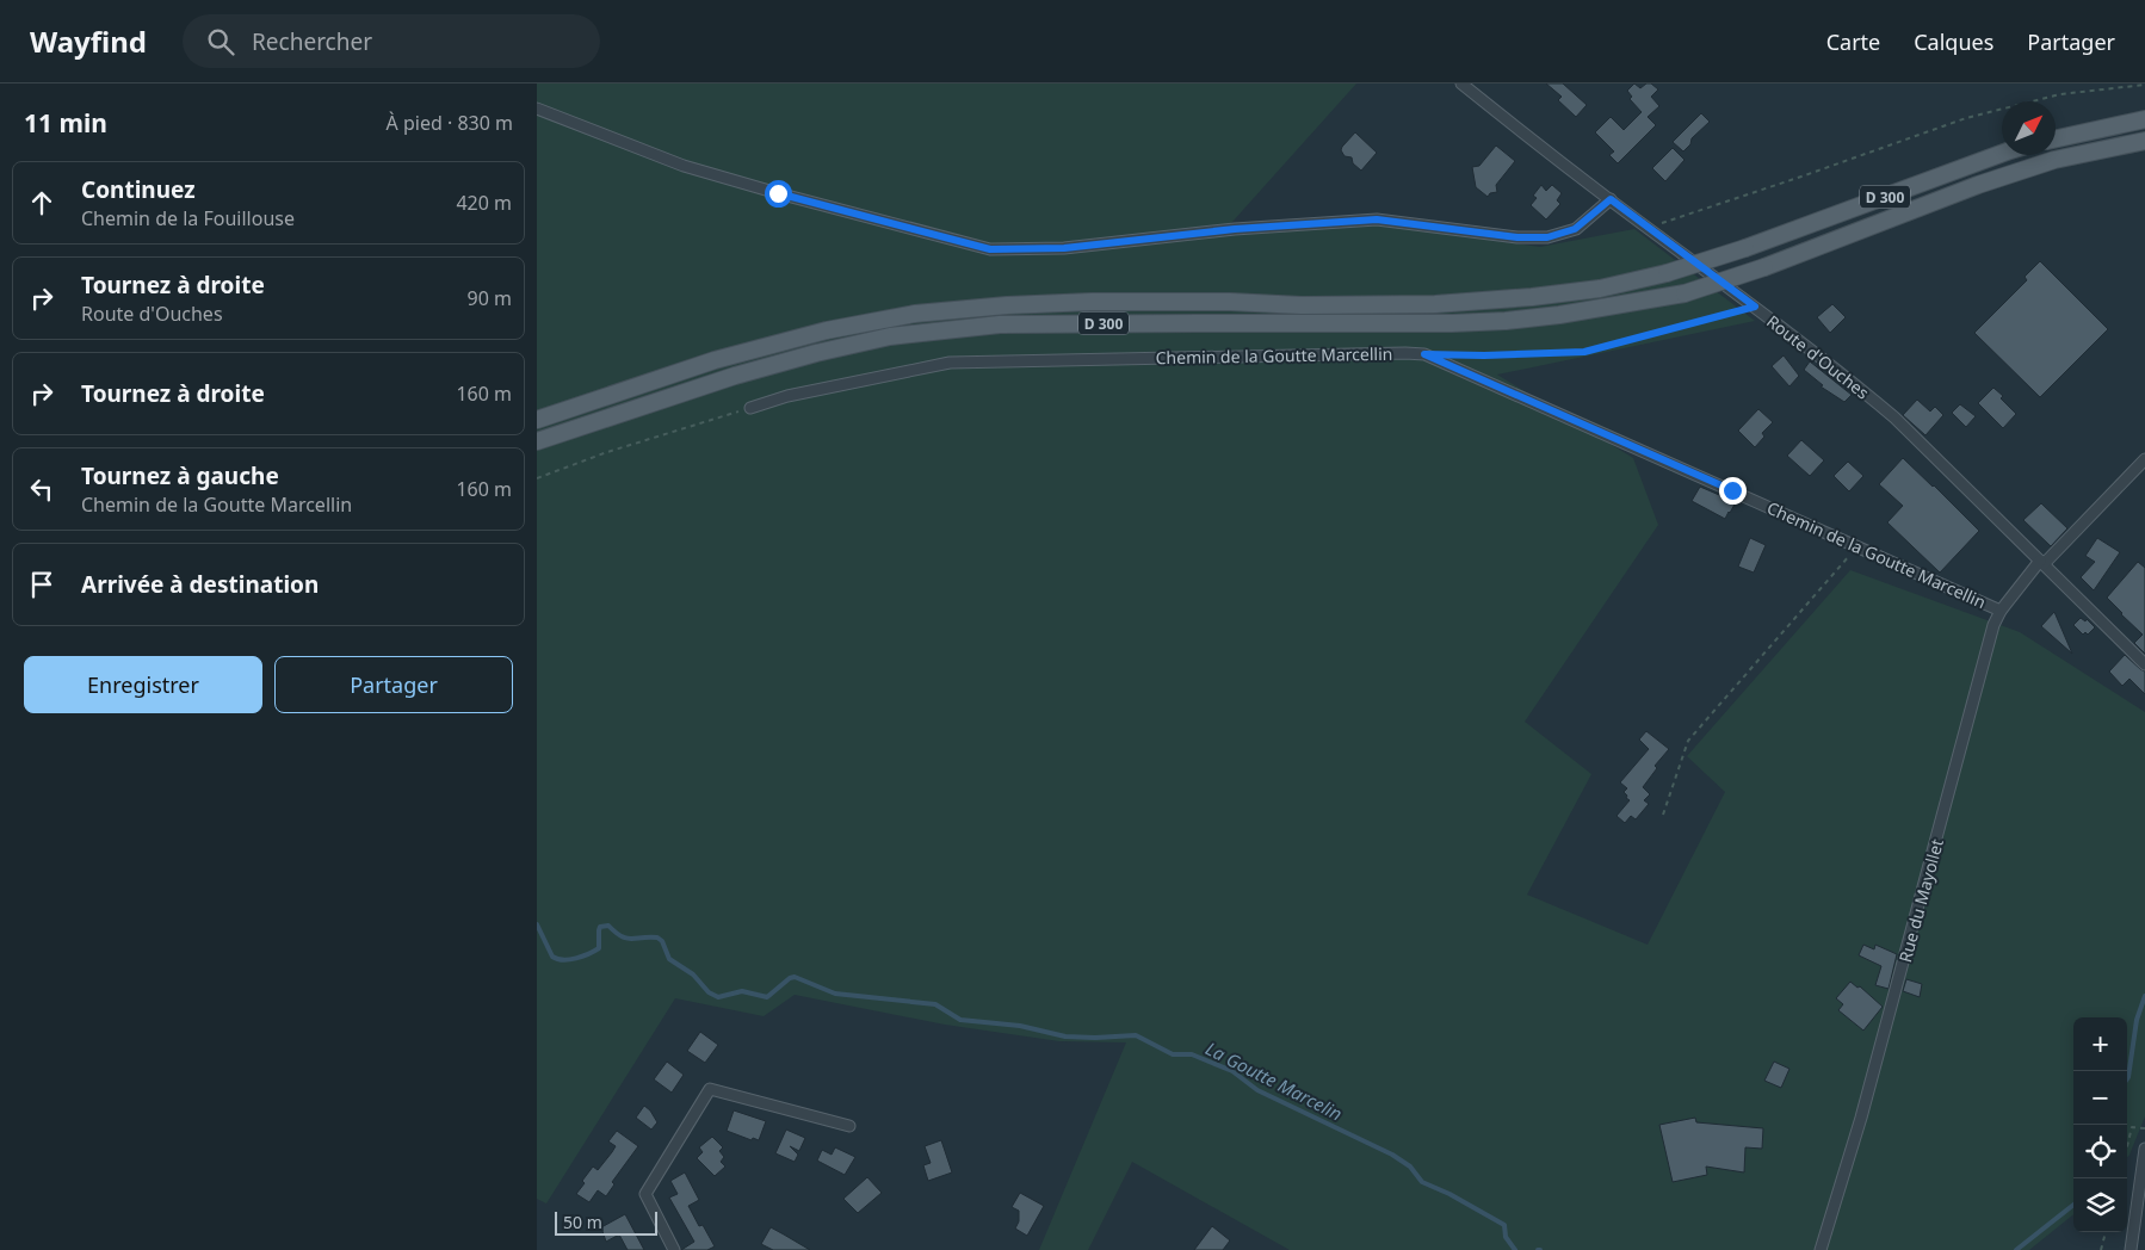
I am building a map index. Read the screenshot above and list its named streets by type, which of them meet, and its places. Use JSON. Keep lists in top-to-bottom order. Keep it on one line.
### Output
{"streets":{"main road":["D 300"],"street":["Chemin de la Goutte Marcellin","Route d'Ouches","Rue du Mayollet"]},"crossings":[["Chemin de la Goutte Marcellin","Rue du Mayollet"],["Route d'Ouches","Rue du Mayollet"]],"water":["La Goutte Marcelin"],"scale_bar":"50 m","north":"top right","page":{"header":"Wayfind","search":"Rechercher","nav":["Carte","Calques","Partager"],"heading":["11 min","À pied · 830 m"],"list":[["Continuez","Chemin de la Fouillouse","420 m"],["Tournez à droite","Route d'Ouches","90 m"],["Tournez à droite","160 m"],["Tournez à gauche","Chemin de la Goutte Marcellin","160 m"],"Arrivée à destination"],"buttons":["Enregistrer","Partager"],"map_buttons":["+","−"],"scale":"50 m"}}
